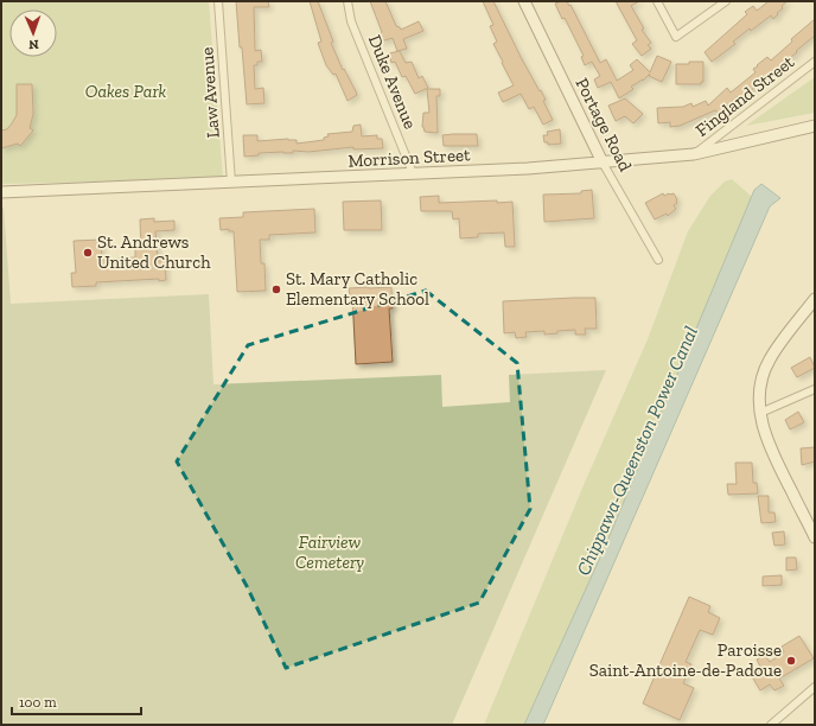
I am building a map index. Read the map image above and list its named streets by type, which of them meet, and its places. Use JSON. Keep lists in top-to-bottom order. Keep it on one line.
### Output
{"streets":{"street":["Duke Avenue","Law Avenue","Fingland Street","Portage Road","Morrison Street"]},"crossings":[["Duke Avenue","Morrison Street"],["Law Avenue","Morrison Street"],["Fingland Street","Morrison Street"],["Portage Road","Morrison Street"]],"water":["Chippawa-Queenston Power Canal"],"parks":["Oakes Park","Fairview Cemetery"],"places":["St. Andrews United Church","St. Mary Catholic Elementary School","Paroisse Saint-Antoine-de-Padoue"],"scale_bar":"100 m","north":"bottom"}
